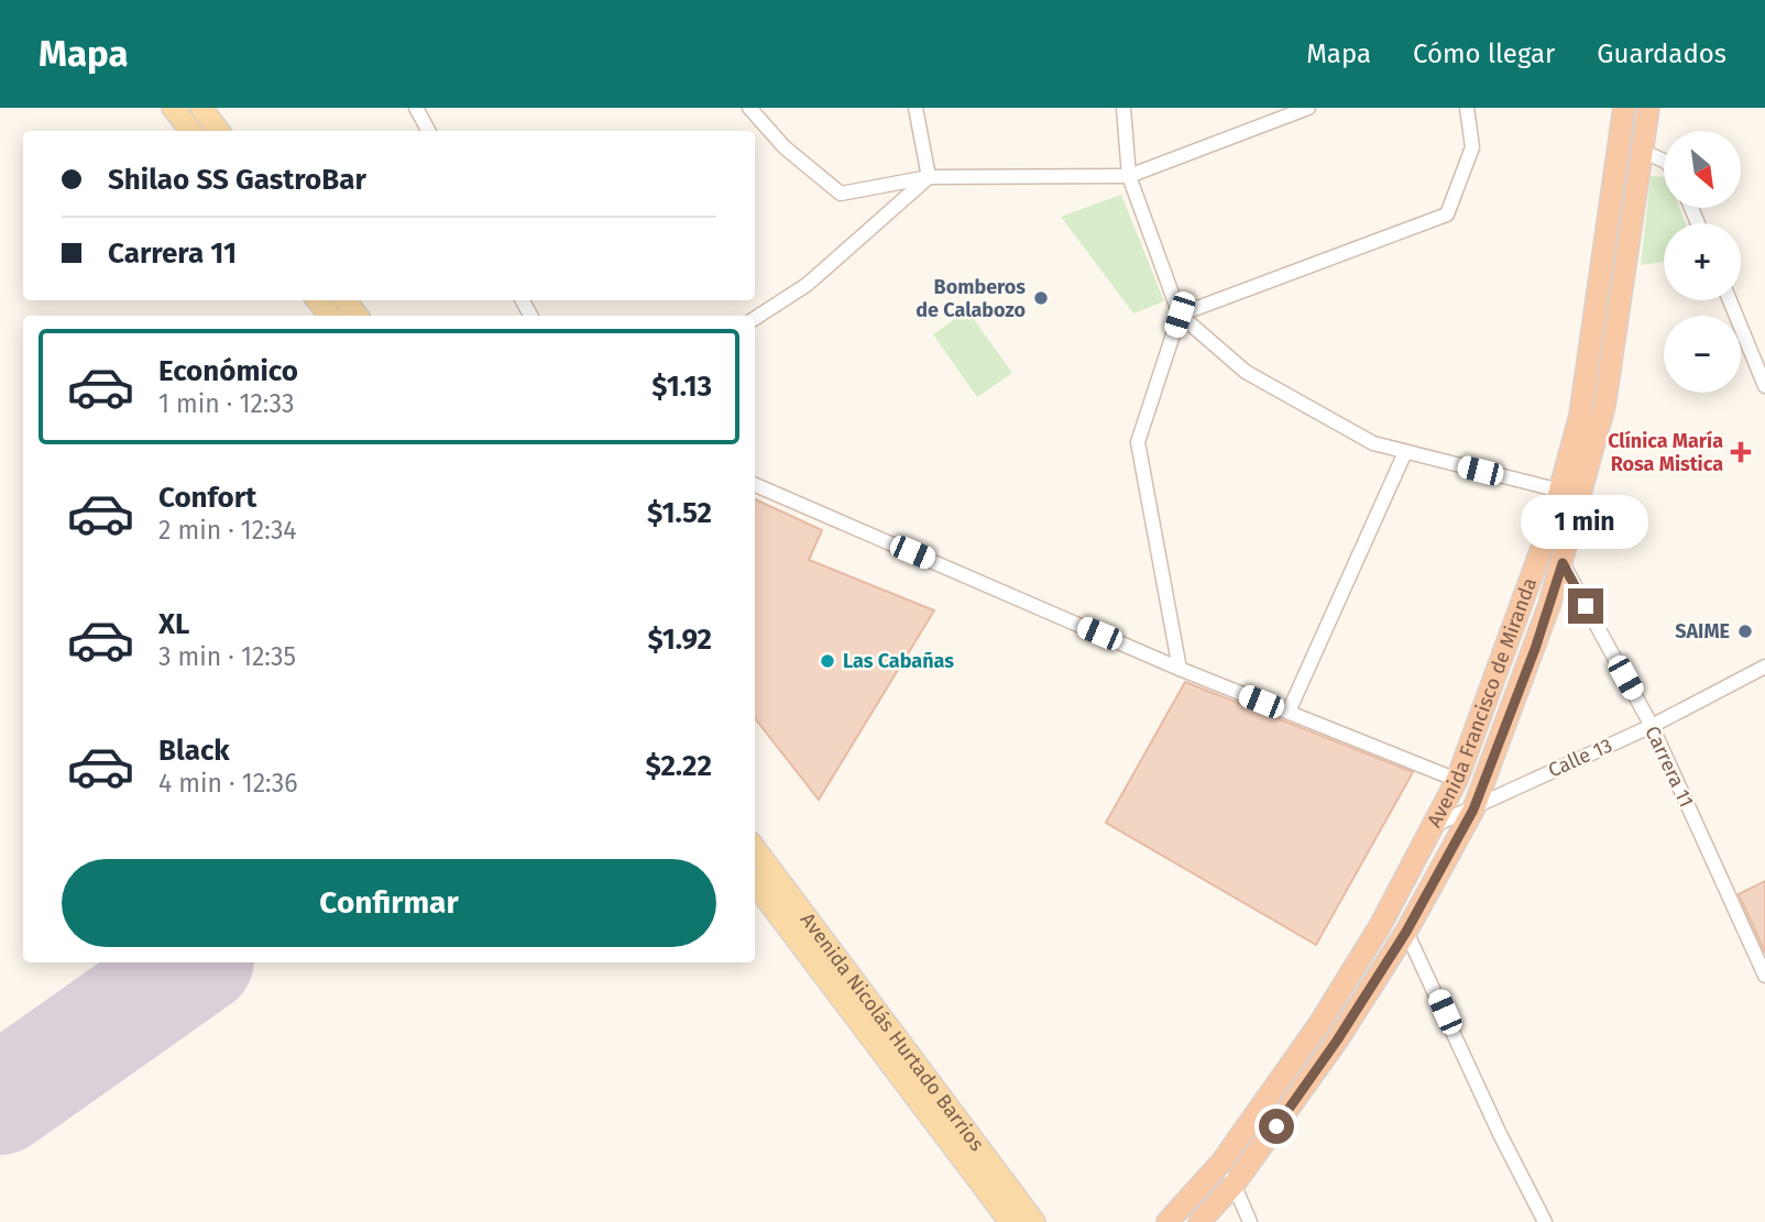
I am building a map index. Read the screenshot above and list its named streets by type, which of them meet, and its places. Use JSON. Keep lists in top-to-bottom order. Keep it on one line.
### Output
{"streets":{"highway":["Avenida Francisco de Miranda"],"main road":["Avenida Nicolás Hurtado Barrios"],"street":["Calle 13","Carrera 11"]},"crossings":[["Avenida Francisco de Miranda","Calle 13"],["Avenida Francisco de Miranda","Carrera 11"],["Calle 13","Carrera 11"]],"places":{"other":["Bomberos de Calabozo","SAIME","Las Cabañas"],"health":["Clínica María Rosa Mistica"]},"north":"bottom right","page":{"header":"Mapa","nav":["Mapa","Cómo llegar","Guardados"],"map_buttons":["+","−"],"banner":["Shilao SS GastroBar","Carrera 11"],"list":[{"name":"Económico","note":"1 min · 12:33","value":"$1.13"},{"name":"Confort","note":"2 min · 12:34","value":"$1.52"},{"name":"XL","note":"3 min · 12:35","value":"$1.92"},{"name":"Black","note":"4 min · 12:36","value":"$2.22"}],"bubble":"1 min","buttons":"Confirmar"}}
